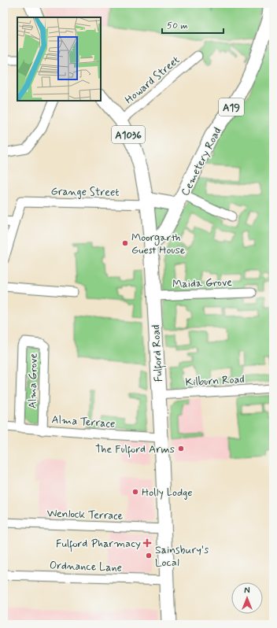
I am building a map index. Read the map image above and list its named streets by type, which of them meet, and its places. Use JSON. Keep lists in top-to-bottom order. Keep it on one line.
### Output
{"streets":{"main road":["A19","A1036","Cemetery Road","Fulford Road"],"street":["Howard Street","Grange Street","Maida Grove","Kilburn Road","Alma Grove","Alma Terrace","Wenlock Terrace","Ordnance Lane"]},"crossings":[["Howard Street","Fulford Road"],["Cemetery Road","Fulford Road"],["Grange Street","Fulford Road"],["Maida Grove","Fulford Road"],["Fulford Road","Kilburn Road"],["Fulford Road","Alma Terrace"],["Fulford Road","Wenlock Terrace"],["Fulford Road","Ordnance Lane"],["Alma Grove","Alma Terrace"]],"places":{"other":["Moorgarth Guest House","The Fulford Arms","Holly Lodge","Sainsbury's Local"],"health":["Fulford Pharmacy"]},"scale_bar":"50 m","north":"top"}
